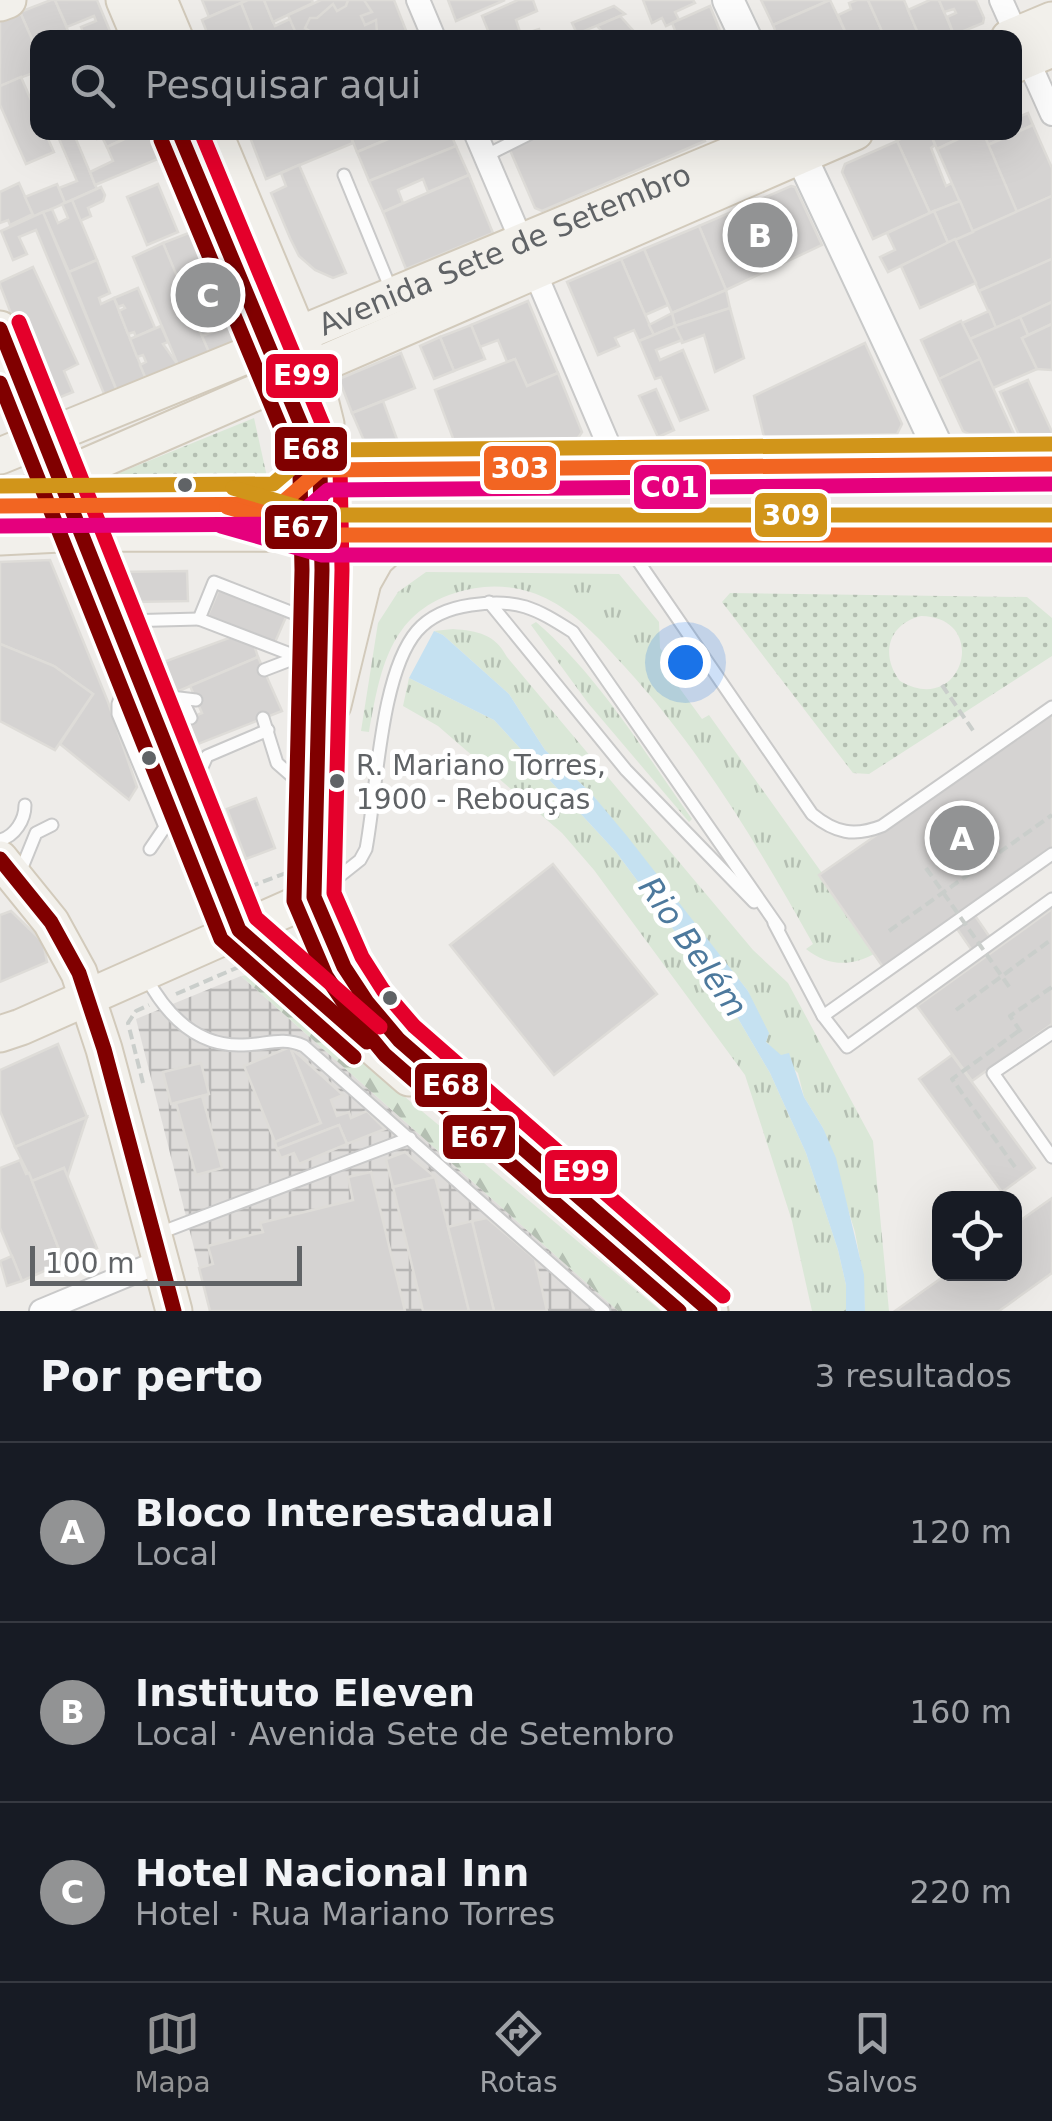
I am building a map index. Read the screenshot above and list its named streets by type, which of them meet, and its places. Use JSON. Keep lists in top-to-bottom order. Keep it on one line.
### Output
{"streets":{"main road":["Avenida Sete de Setembro"]},"water":["Rio Belém"],"places":["R. Mariano Torres, 1900 - Rebouças"],"lines":["transit line E68","transit line E67","transit line E99","transit line 309","transit line 303","transit line C01"],"scale_bar":"100 m","page":{"search":"Pesquisar aqui","pins":["B","C","A"],"scale":"100 m","heading":["Por perto","3 resultados"],"list":[{"mark":"A","name":"Bloco Interestadual","note":"Local","value":"120 m"},{"mark":"B","name":"Instituto Eleven","note":"Local · Avenida Sete de Setembro","value":"160 m"},{"mark":"C","name":"Hotel Nacional Inn","note":"Hotel · Rua Mariano Torres","value":"220 m"}],"nav":["Mapa","Rotas","Salvos"]}}
